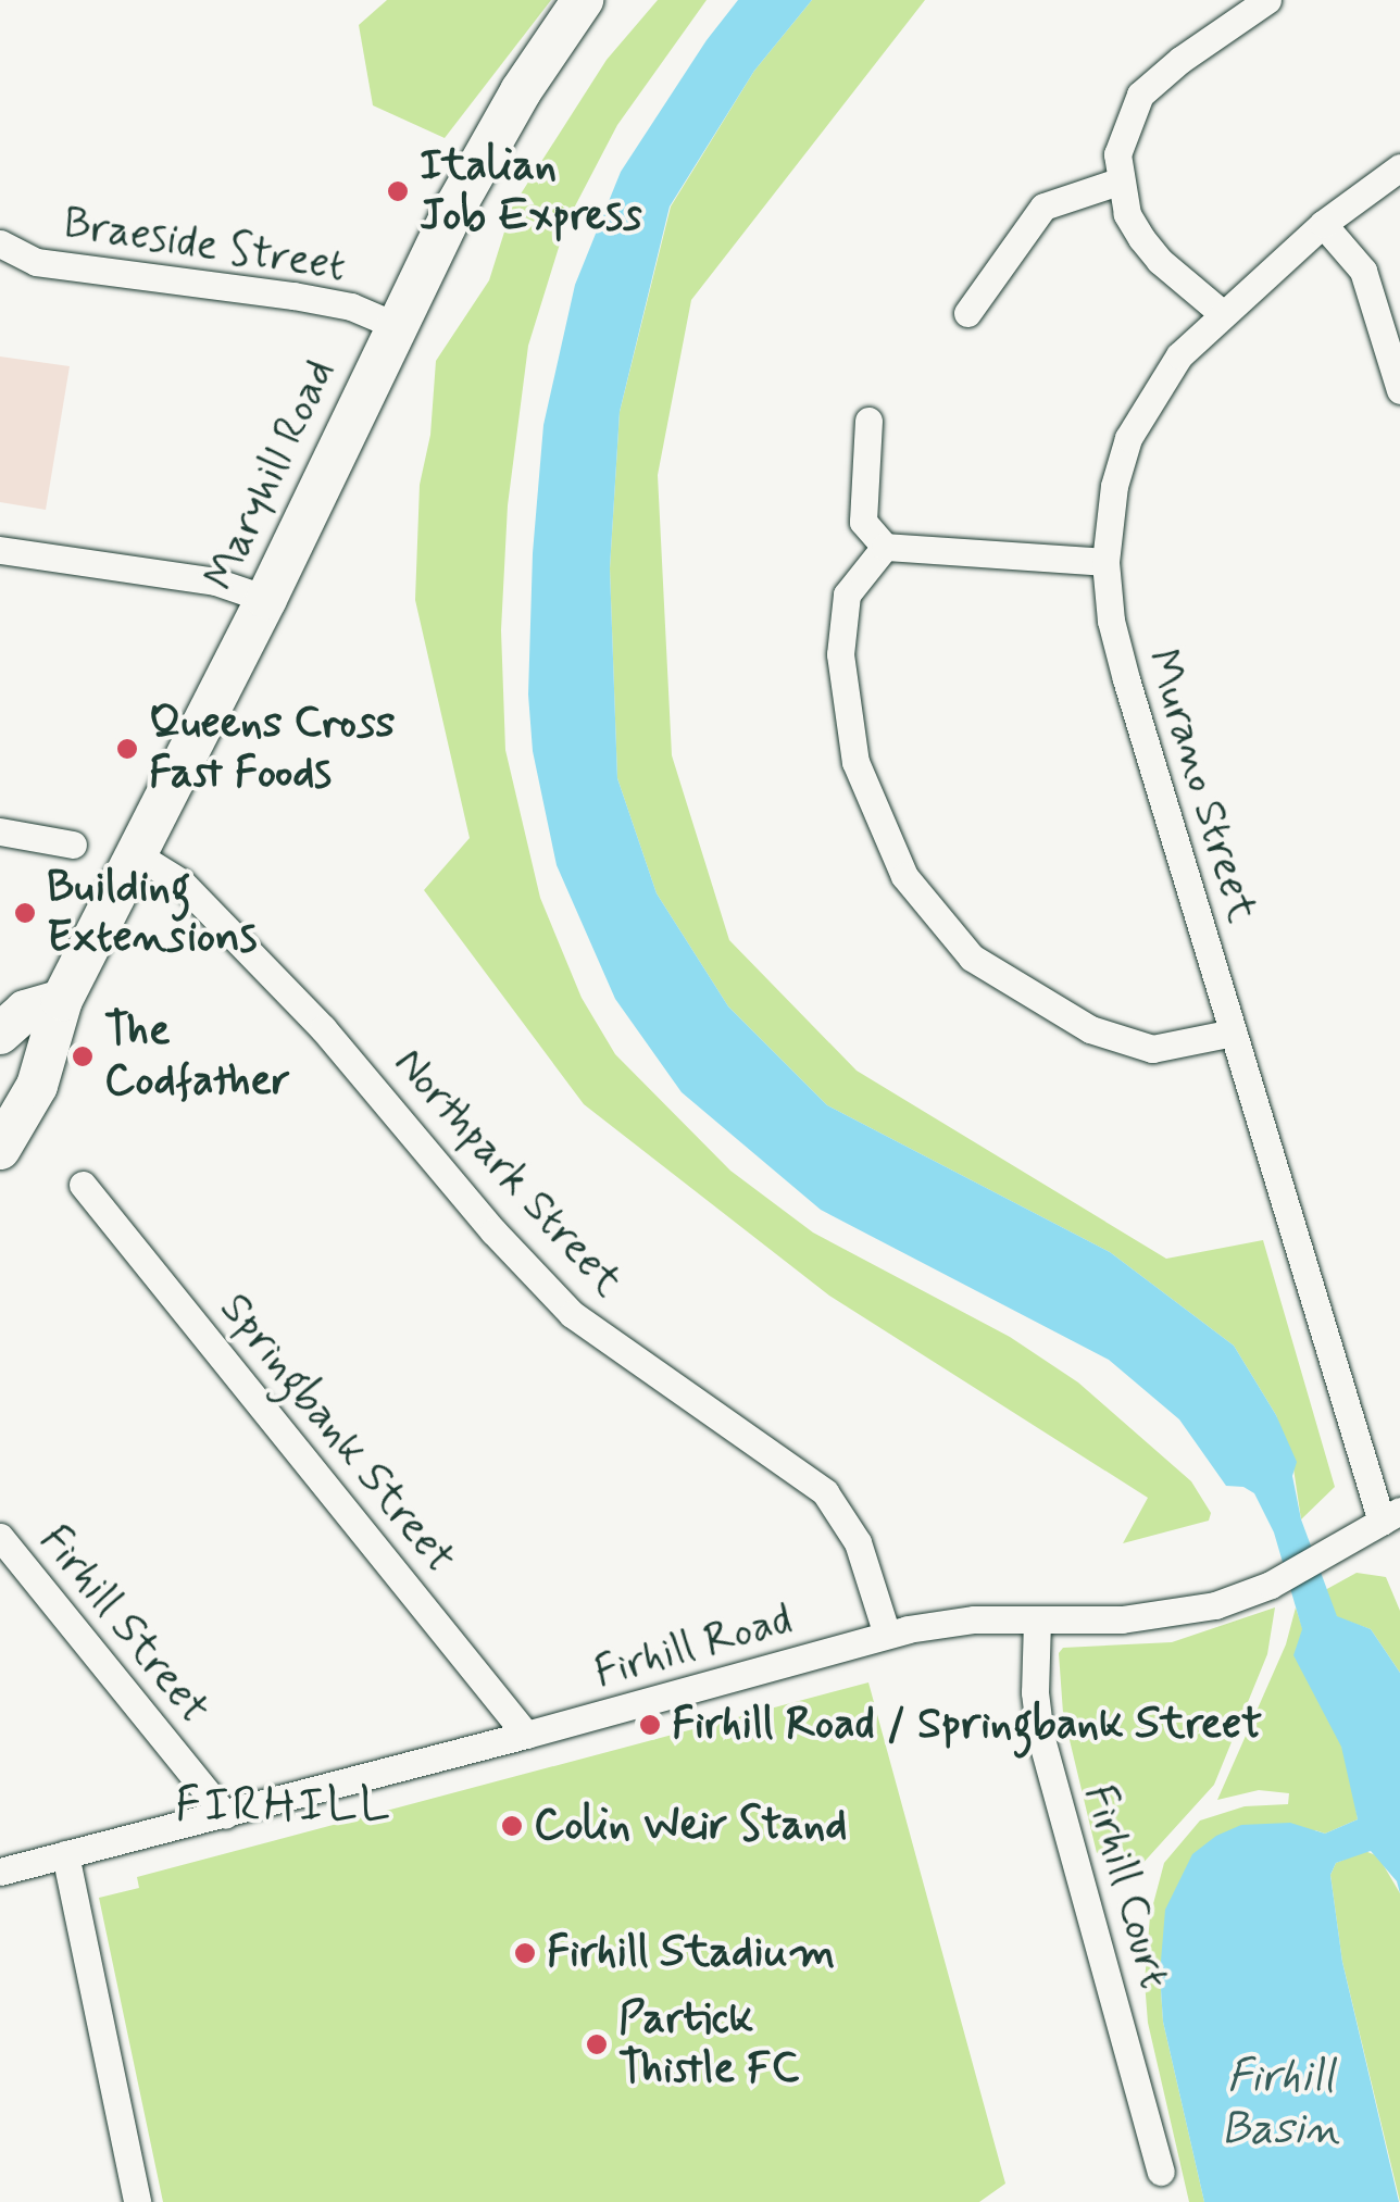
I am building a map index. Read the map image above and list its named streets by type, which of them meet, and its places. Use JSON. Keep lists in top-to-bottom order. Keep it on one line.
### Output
{"streets":{"main road":["Maryhill Road"],"street":["Braeside Street","Murano Street","Northpark Street","Springbank Street","Firhill Street","Firhill Road","Firhill Court"]},"crossings":[["Braeside Street","Maryhill Road"],["Maryhill Road","Northpark Street"],["Murano Street","Firhill Road"],["Northpark Street","Firhill Road"],["Springbank Street","Firhill Road"],["Firhill Street","Firhill Road"],["Firhill Road","Firhill Court"]],"districts":["FIRHILL"],"water":["Firhill Basin"],"places":["Italian Job Express","Queens Cross Fast Foods","Building Extensions","The Codfather","Firhill Road / Springbank Street","Colin Weir Stand","Firhill Stadium","Partick Thistle FC"]}
